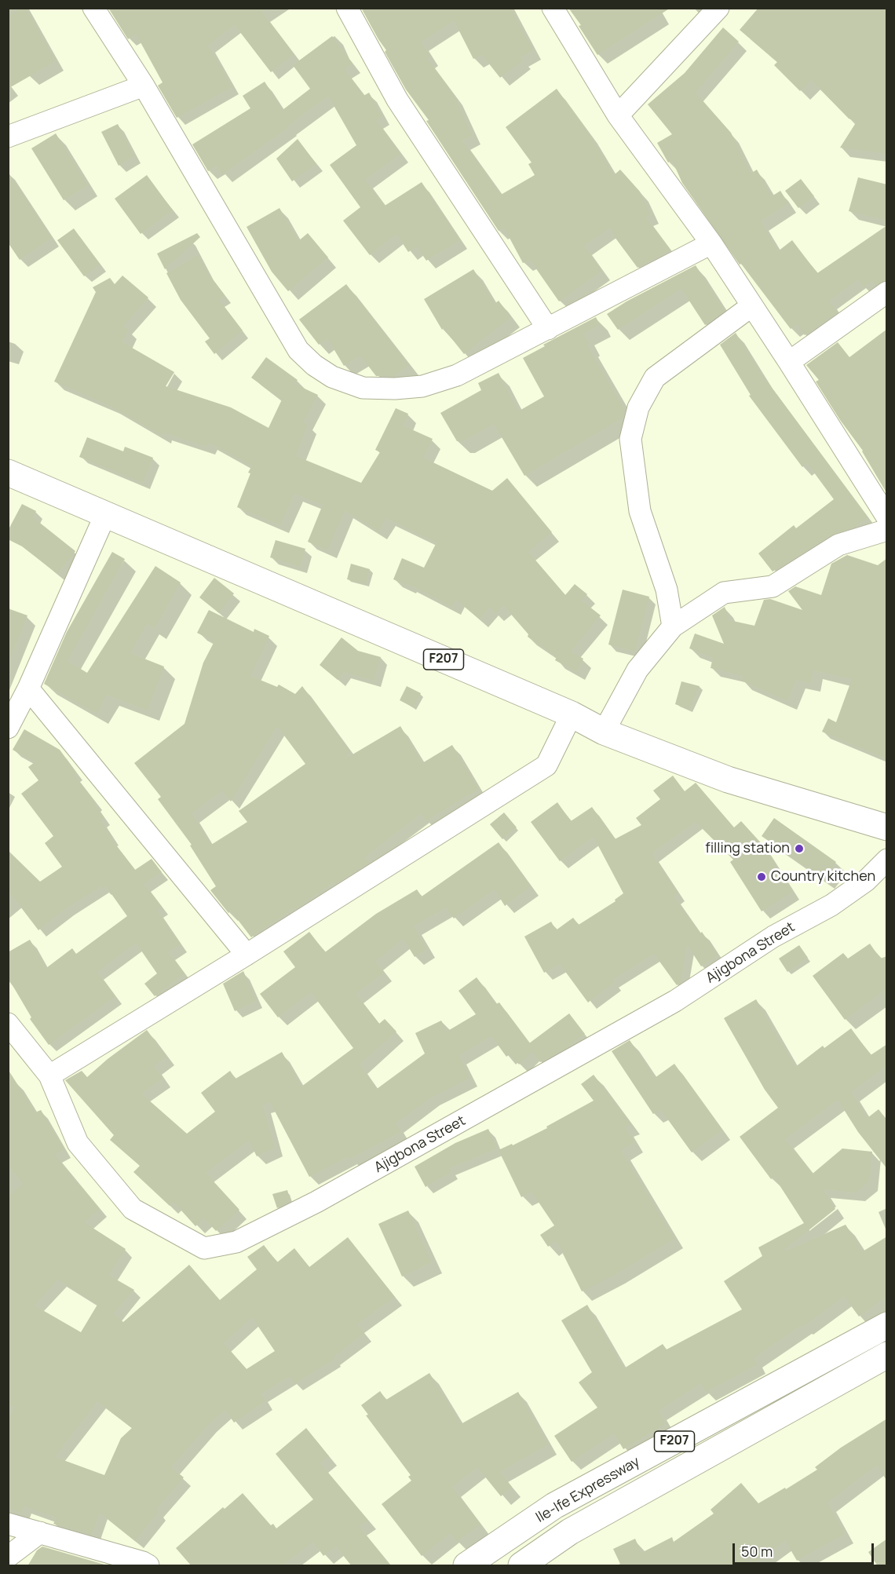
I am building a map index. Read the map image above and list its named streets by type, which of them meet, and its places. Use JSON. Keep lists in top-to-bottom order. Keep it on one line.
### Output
{"streets":{"main road":["F207","Ile-Ife Expressway"],"street":["Ajigbona Street"]},"places":["filling station","Country kitchen"],"scale_bar":"50 m"}
